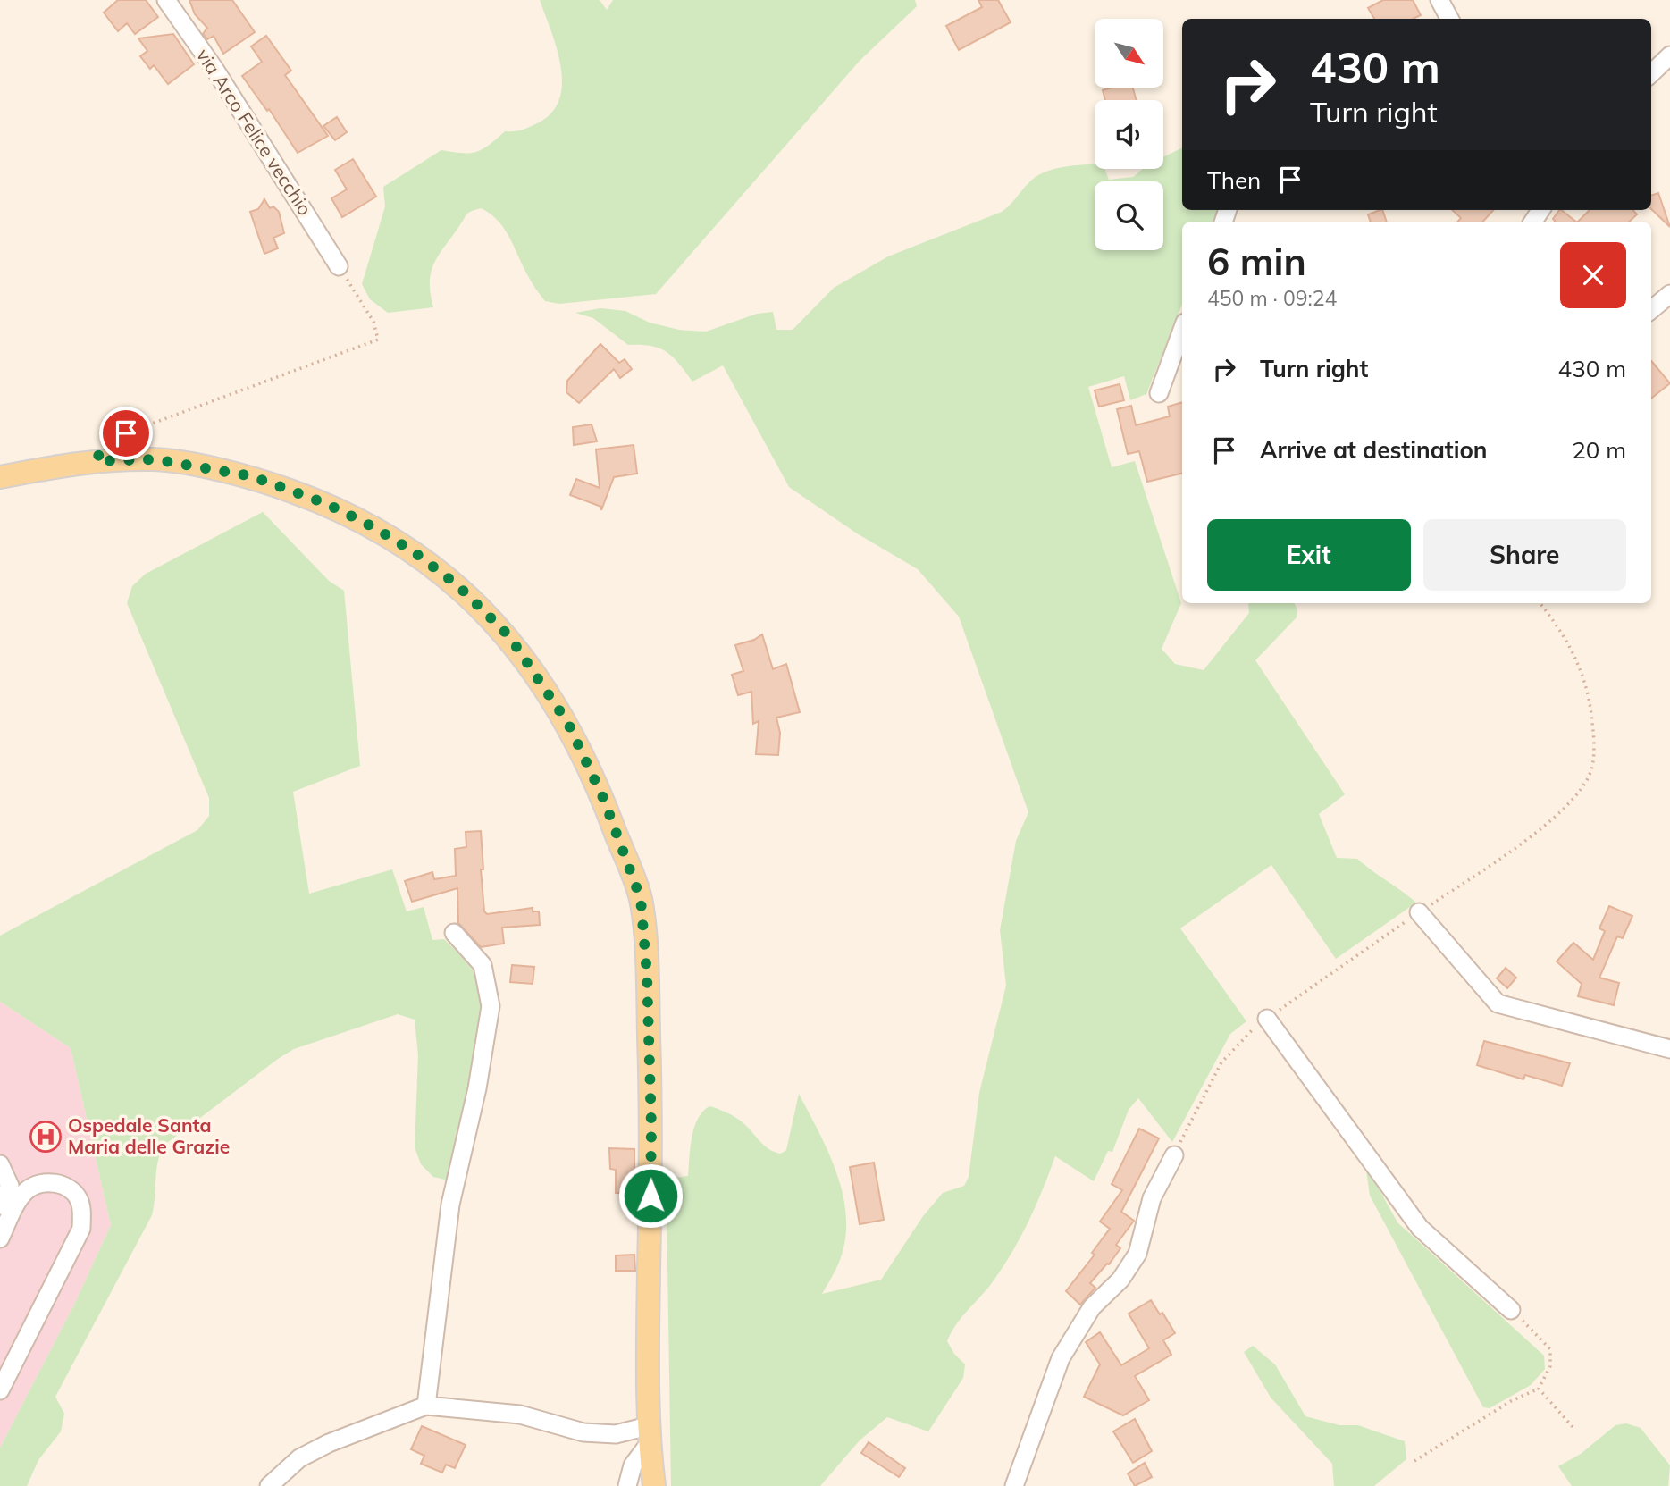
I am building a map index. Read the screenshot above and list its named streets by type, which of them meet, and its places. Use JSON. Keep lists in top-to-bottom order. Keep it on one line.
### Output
{"streets":{"street":["via Arco Felice vecchio"]},"places":{"hospital":["Ospedale Santa Maria delle Grazie"]},"north":"bottom right","page":{"turn":["430 m","Turn right"],"then":"Then","heading":["6 min","450 m · 09:24"],"list":[{"name":"Turn right","value":"430 m"},{"name":"Arrive at destination","value":"20 m"}],"buttons":["Exit","Share"]}}
